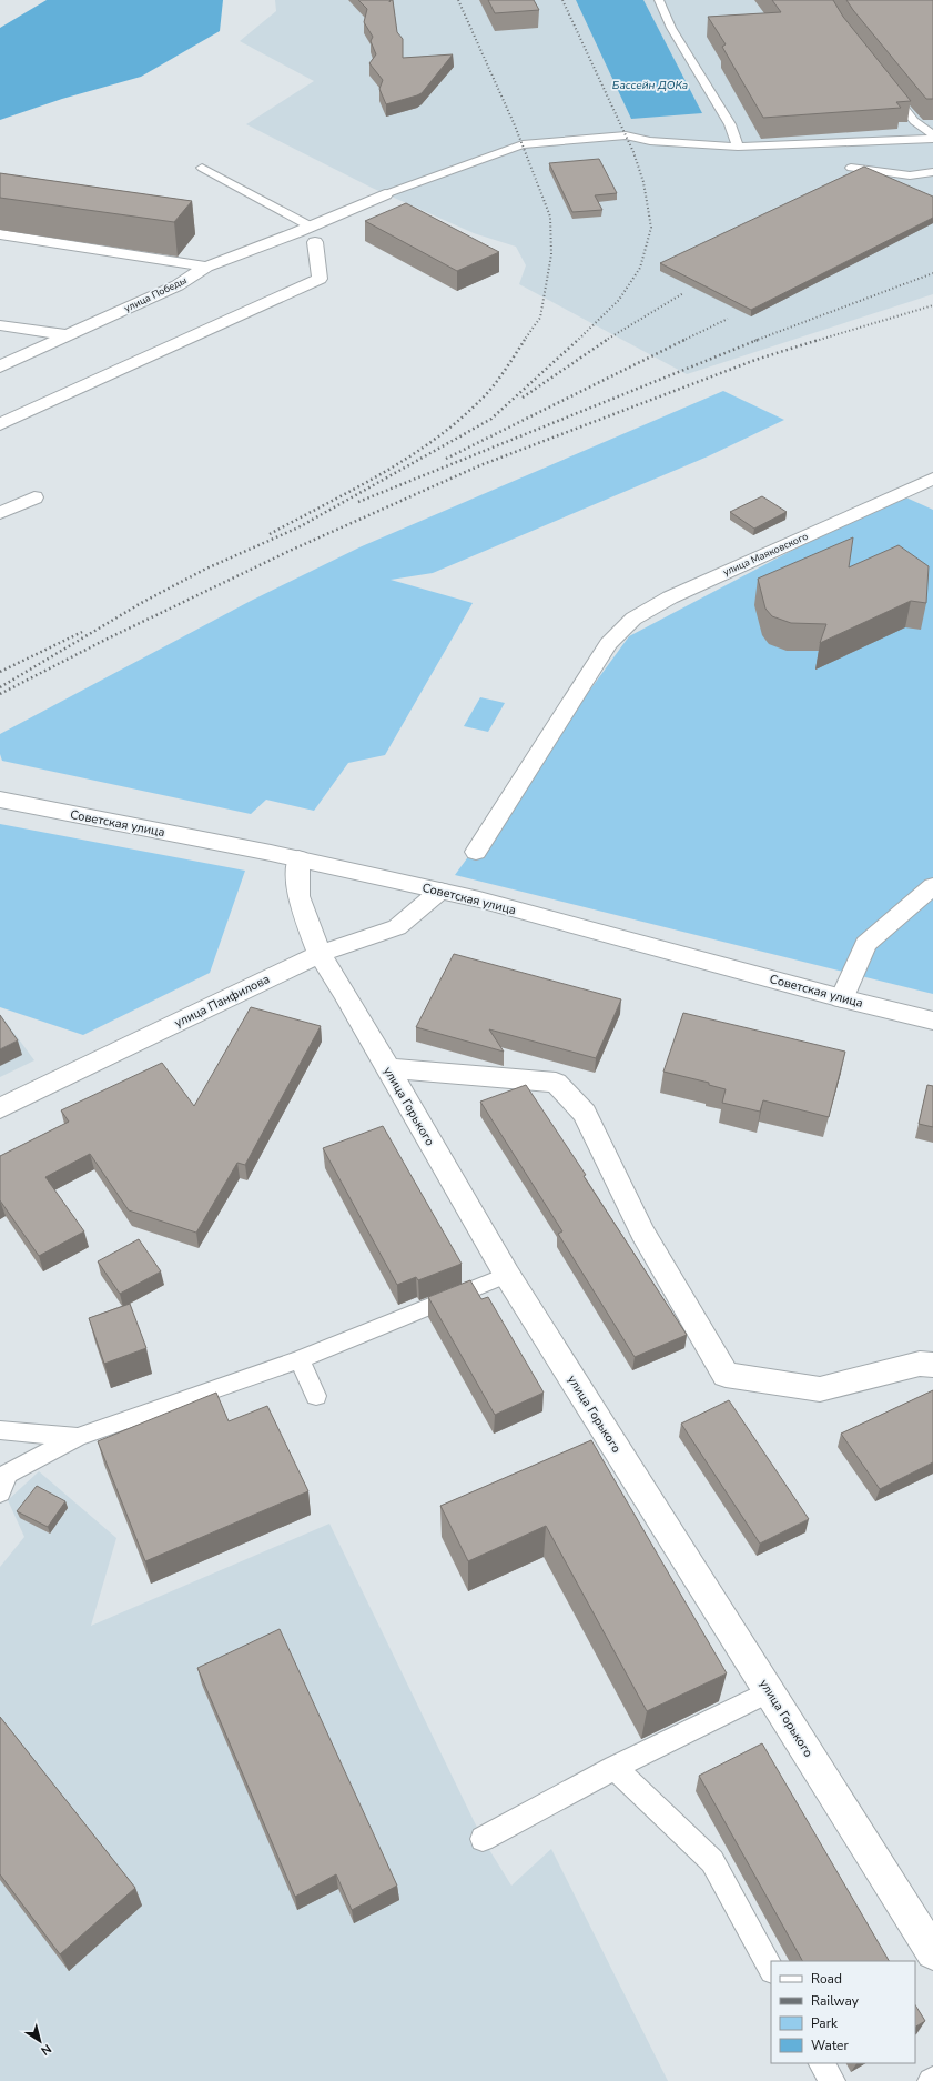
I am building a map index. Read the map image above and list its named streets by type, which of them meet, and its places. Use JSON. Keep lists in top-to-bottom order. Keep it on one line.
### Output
{"streets":{"street":["улица Победы","улица Маяковского","Советская улица","улица Панфилова","улица Горького"]},"crossings":[["Советская улица","улица Панфилова"],["Советская улица","улица Горького"],["улица Панфилова","улица Горького"]],"water":["Бассейн ДОКа"],"legend":["Road","Railway","Park","Water"],"north":"bottom right"}
